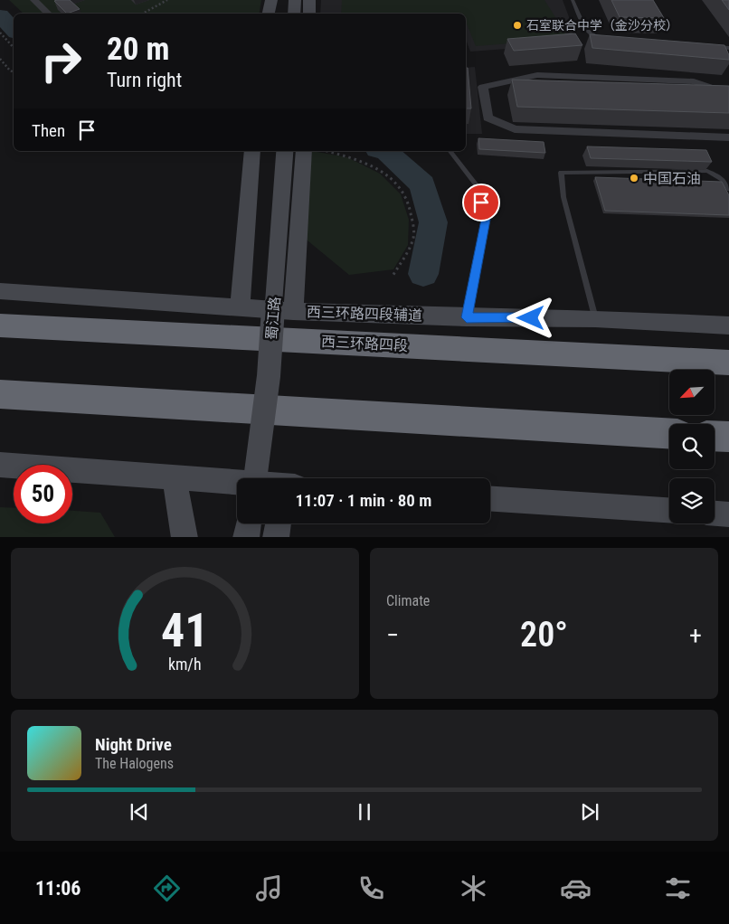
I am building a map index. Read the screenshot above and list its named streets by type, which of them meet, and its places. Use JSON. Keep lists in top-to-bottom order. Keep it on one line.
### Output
{"streets":{"highway":["西三环路四段"],"main road":["西三环路四段辅道","蜀江路"]},"places":["石室联合中学（金沙分校）","中国石油"],"north":"bottom left","page":{"turn":["20 m","Turn right"],"then":"Then","limit":"50","trip":"11:07 · 1 min · 80 m","tile":"Climate","heat":["−","20°","+"],"song":["Night Drive","The Halogens"],"tabs":"11:06","gauge":["41","km/h"]}}
